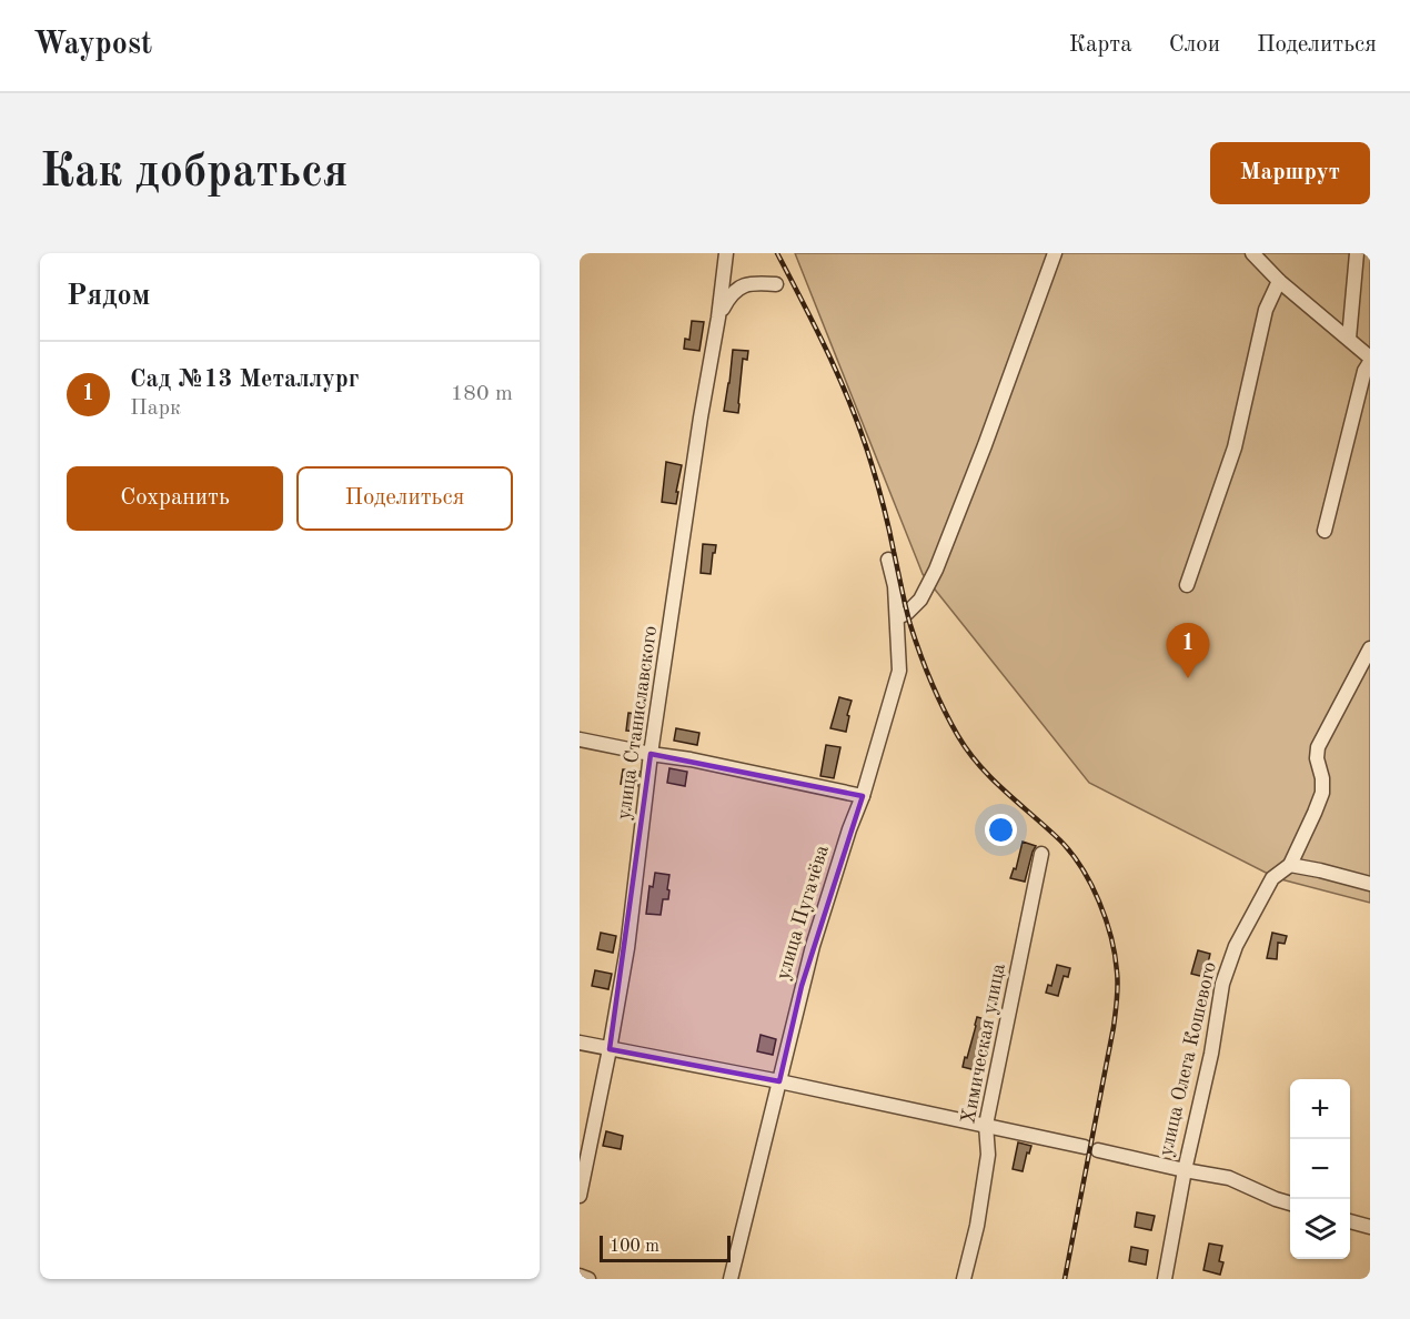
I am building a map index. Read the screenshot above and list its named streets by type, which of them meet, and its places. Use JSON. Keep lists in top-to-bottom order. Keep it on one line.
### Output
{"streets":{"street":["улица Станиславского","улица Пугачёва","Химическая улица","улица Олега Кошевого"]},"scale_bar":"100 m","page":{"header":"Waypost","nav":["Карта","Слои","Поделиться"],"buttons":["Маршрут",["Сохранить","Поделиться"]],"title":"Как добраться","heading":"Рядом","list":[{"mark":"1","name":"Сад №13 Металлург","note":"Парк","value":"180 m"}],"pins":"1","map_buttons":["+","−"],"scale":"100 m"}}
